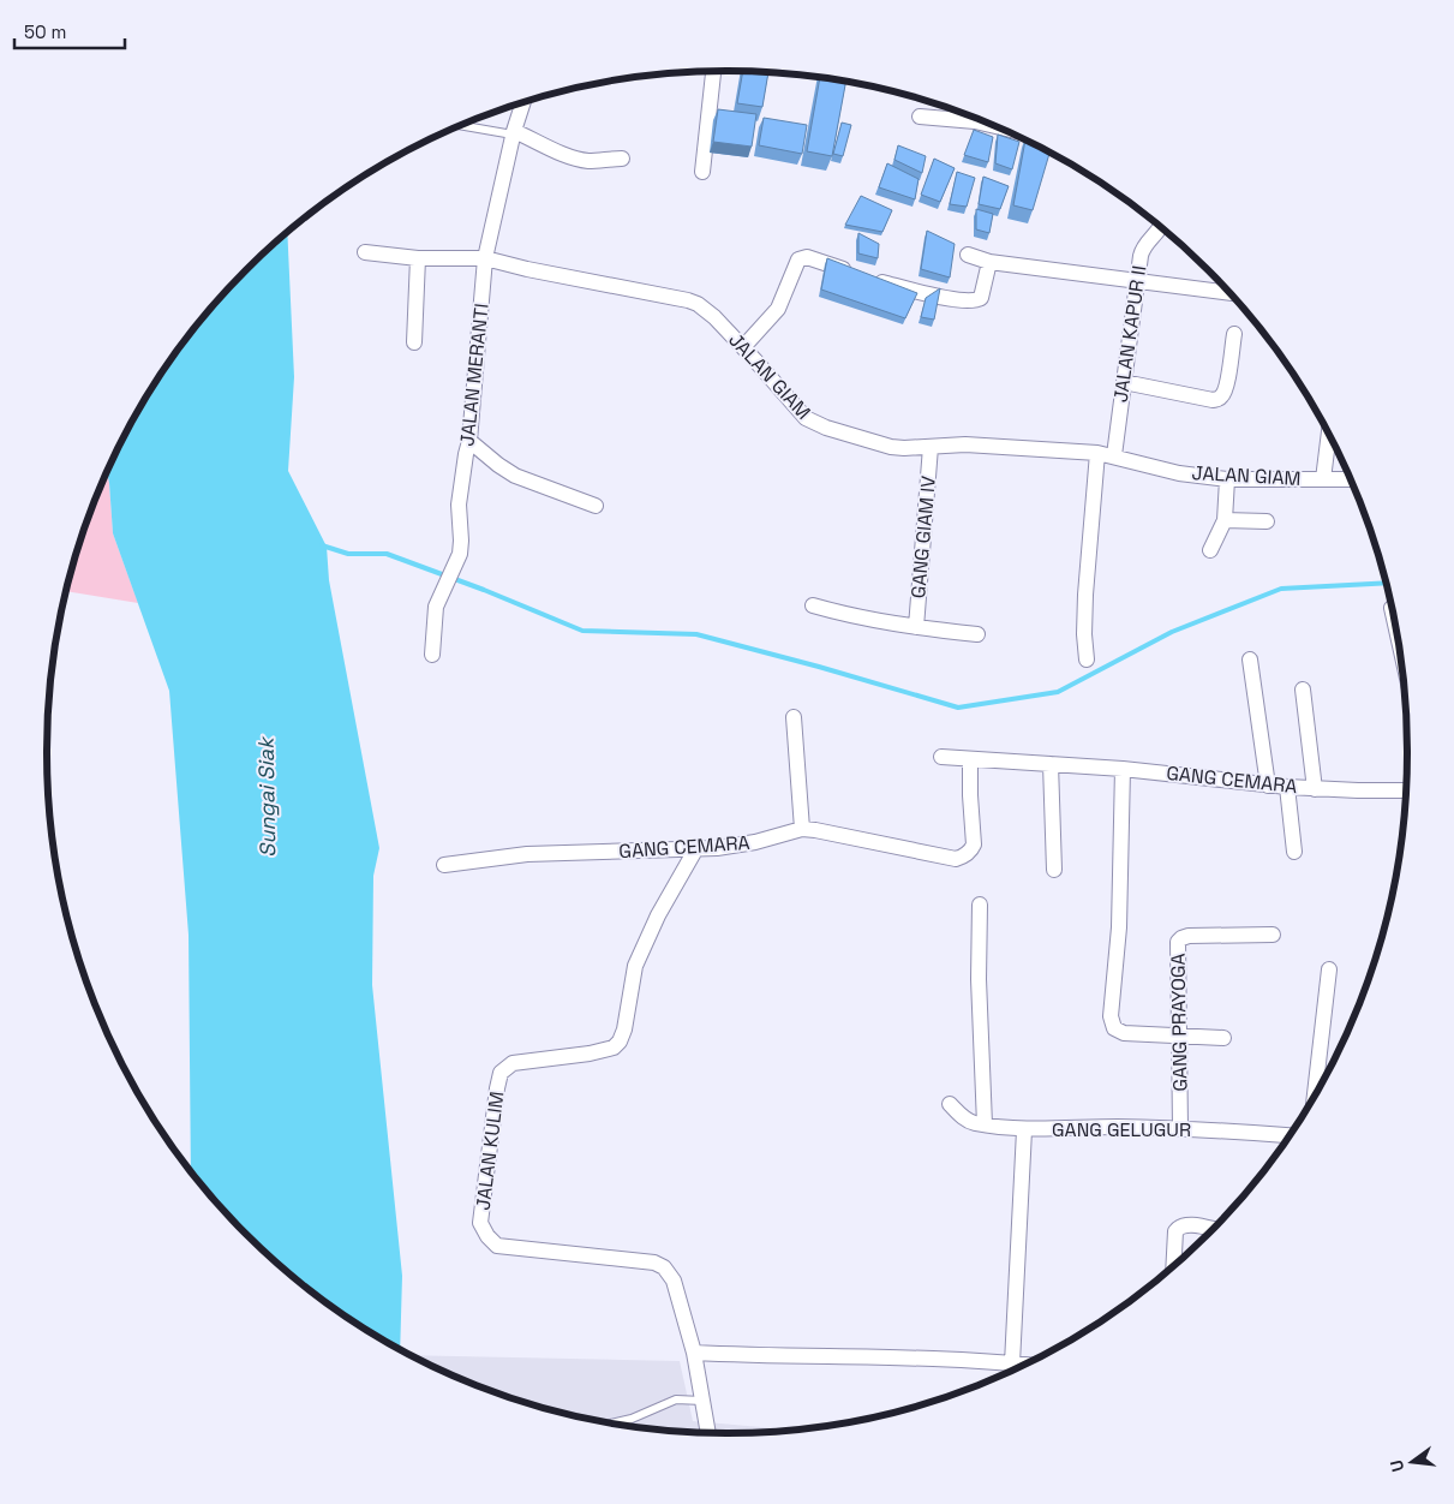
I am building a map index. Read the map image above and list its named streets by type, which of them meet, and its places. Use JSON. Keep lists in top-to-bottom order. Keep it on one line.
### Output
{"streets":{"street":["JALAN KAPUR II","JALAN MERANTI","JALAN GIAM","GANG GIAM IV","GANG CEMARA","GANG PRAYOGA","GANG GELUGUR","JALAN KULIM"]},"crossings":[["JALAN KAPUR II","JALAN GIAM"],["JALAN MERANTI","JALAN GIAM"],["JALAN GIAM","GANG GIAM IV"],["GANG CEMARA","JALAN KULIM"],["GANG PRAYOGA","GANG GELUGUR"]],"water":["Sungai Siak"],"scale_bar":"50 m","north":"left"}
